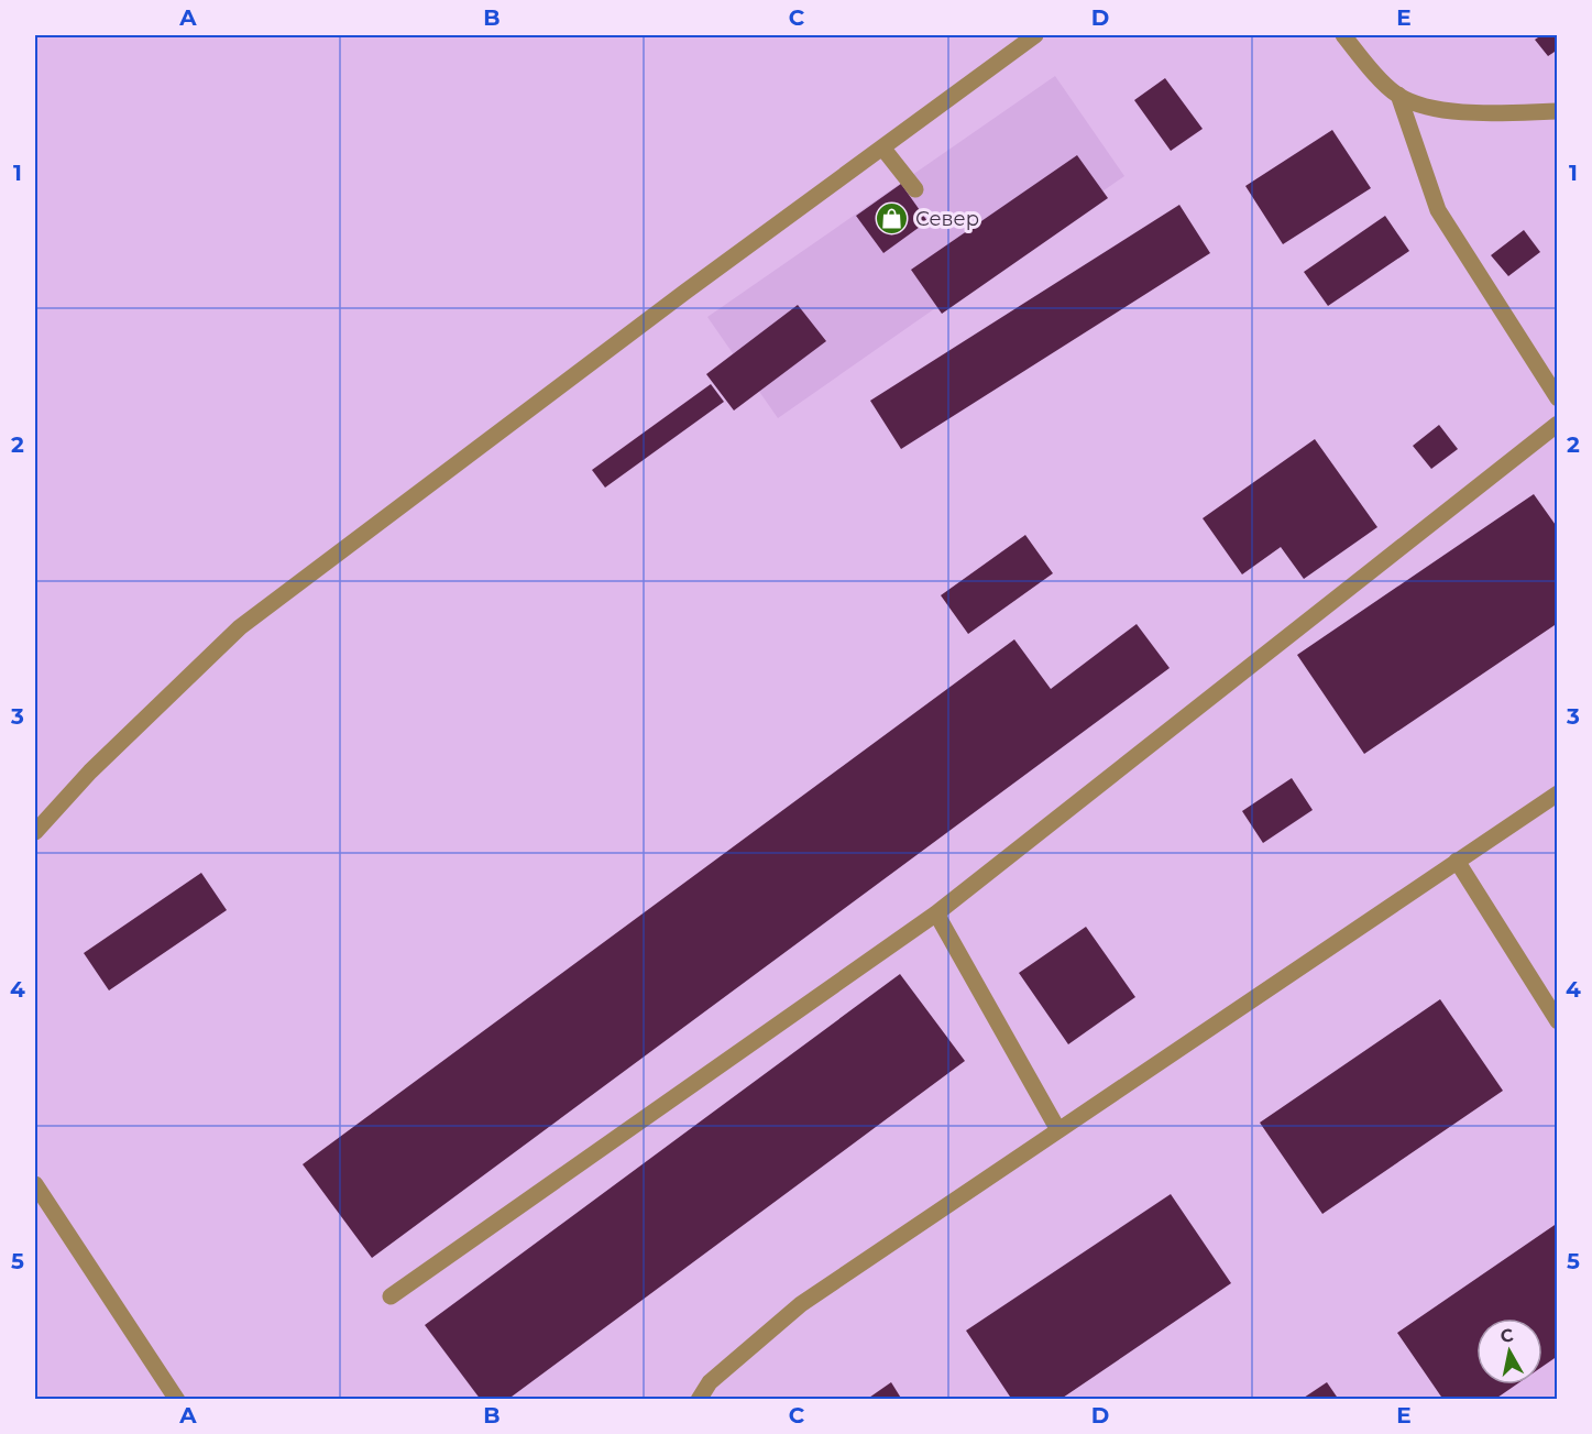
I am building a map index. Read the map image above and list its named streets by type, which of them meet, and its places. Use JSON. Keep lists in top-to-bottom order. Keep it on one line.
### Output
{"places":{"shop":["Север"]},"north":"top","grid":{"columns":["A","B","C","D","E"],"rows":["1","2","3","4","5"]}}
